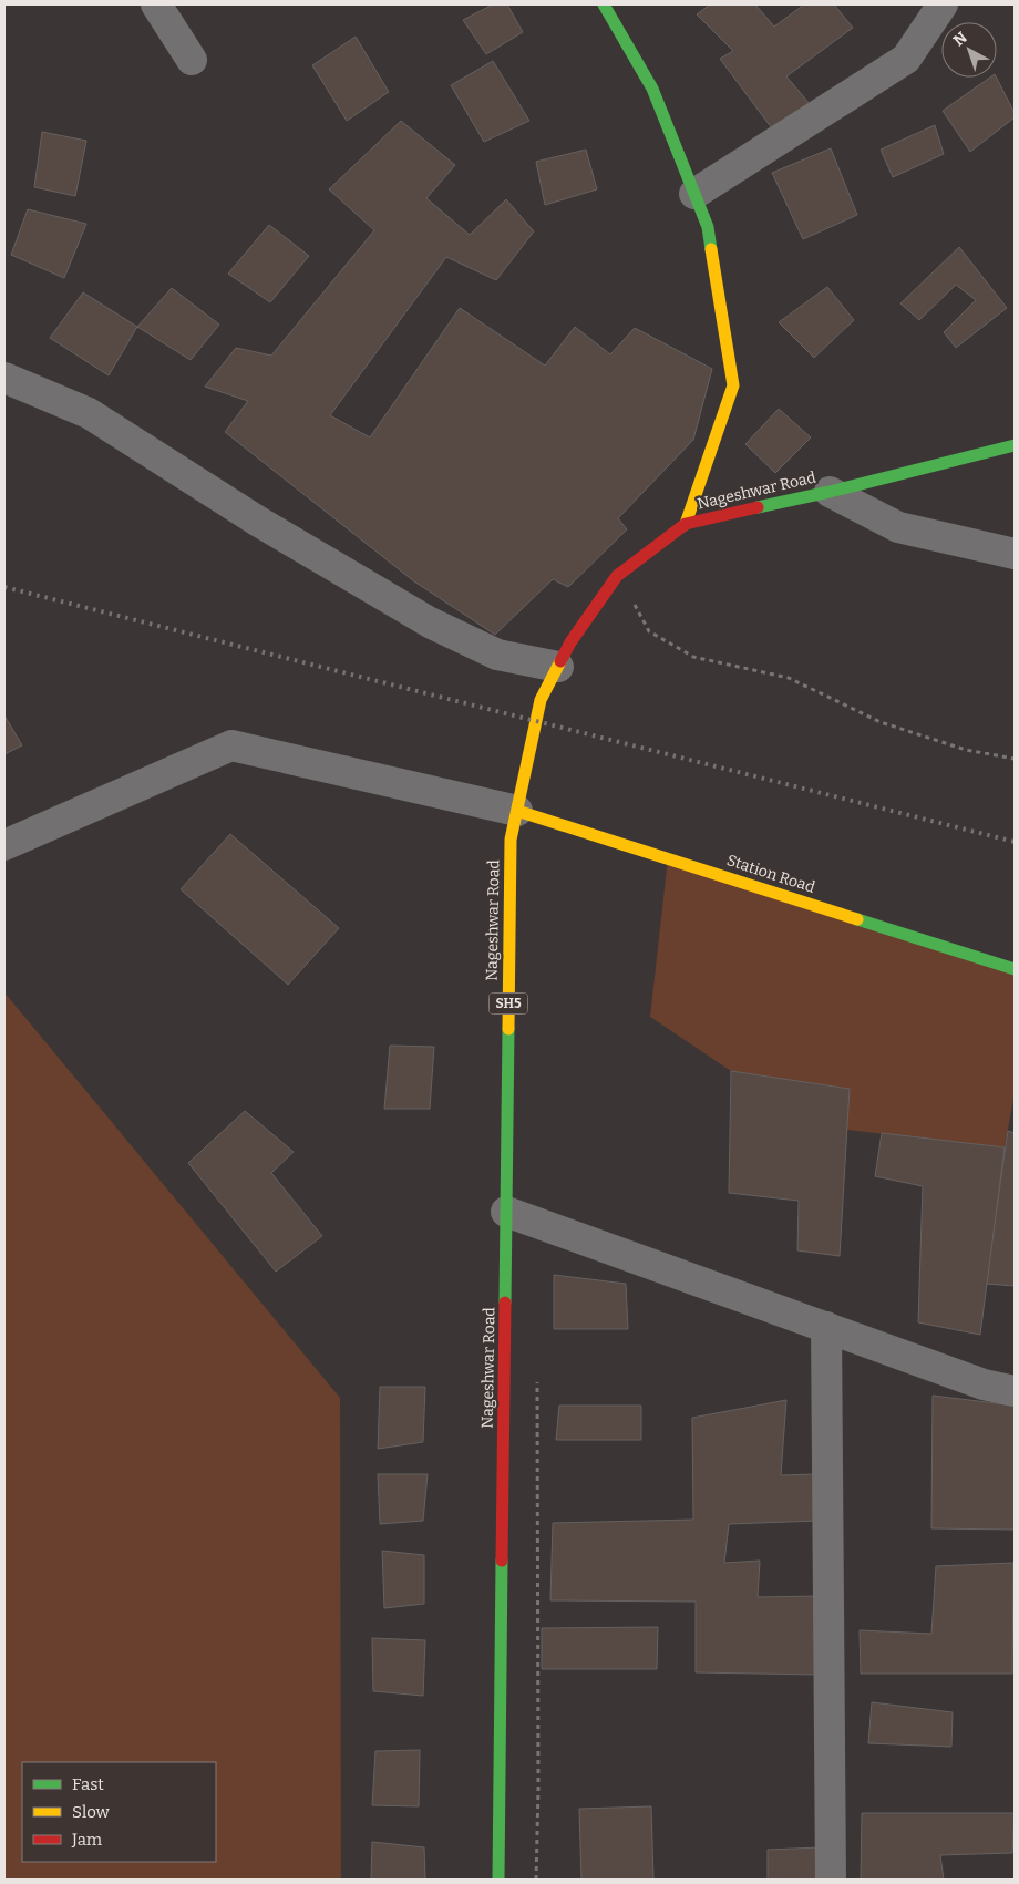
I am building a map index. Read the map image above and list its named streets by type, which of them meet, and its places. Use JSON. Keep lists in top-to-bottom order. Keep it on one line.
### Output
{"streets":{"main road":["Nageshwar Road","Station Road","SH5"]},"crossings":[["Nageshwar Road","Station Road"]],"legend":["Fast","Slow","Jam"],"north":"top left"}
